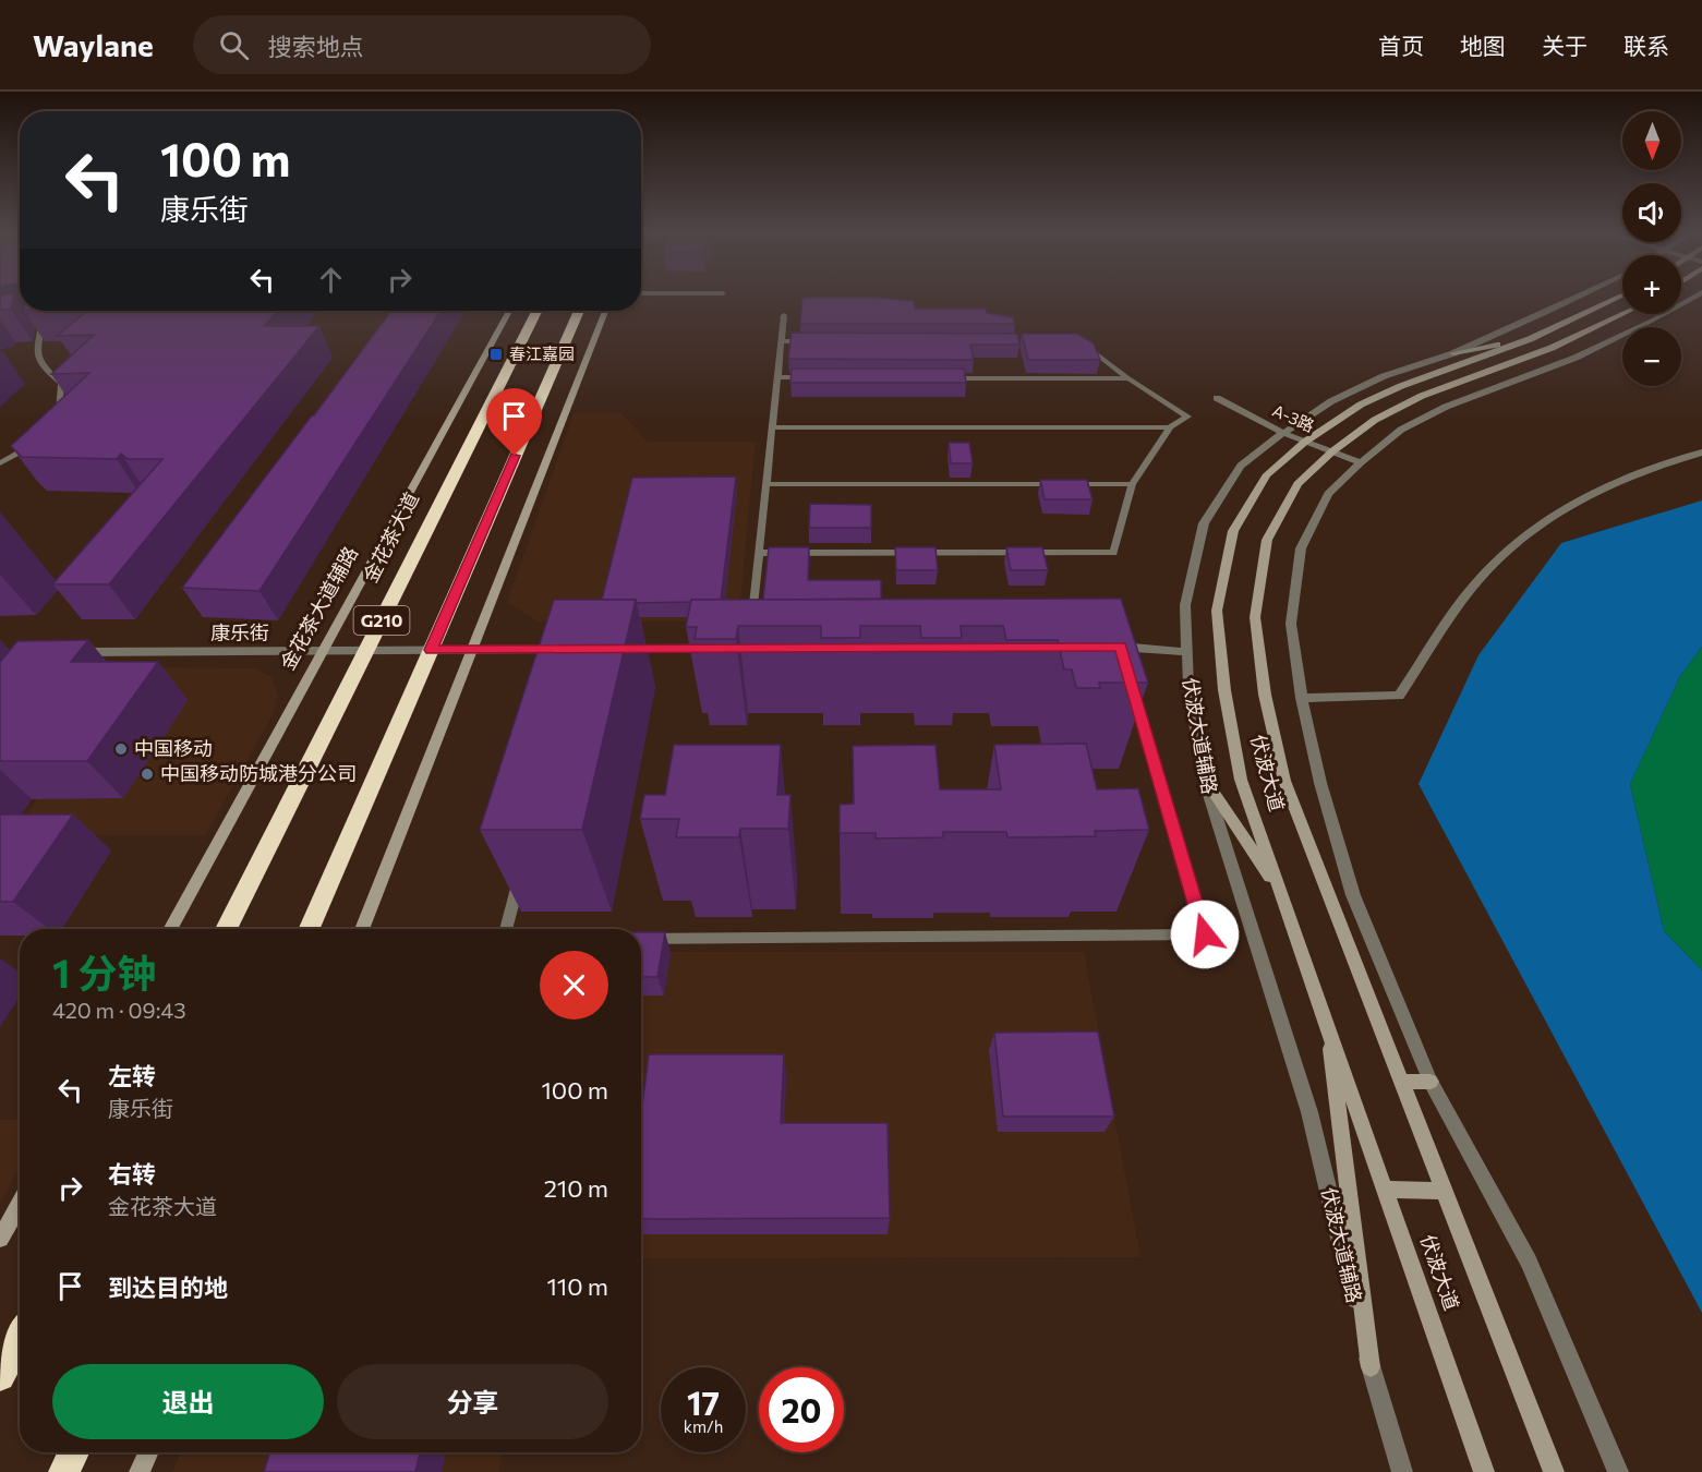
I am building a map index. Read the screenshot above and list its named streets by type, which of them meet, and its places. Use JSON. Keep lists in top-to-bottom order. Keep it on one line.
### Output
{"streets":{"highway":["金花茶大道","G210"],"main road":["金花茶大道辅路","伏波大道"],"street":["A-3路","康乐街","伏波大道辅路"]},"crossings":[["A-3路","伏波大道辅路"],["A-3路","伏波大道"],["金花茶大道","康乐街"],["金花茶大道辅路","康乐街"],["G210","康乐街"]],"places":{"transit":["春江嘉园"],"other":["中国移动","中国移动防城港分公司"]},"north":"bottom","page":{"header":"Waylane","search":"搜索地点","nav":["首页","地图","关于","联系"],"map_buttons":["+","−"],"turn":["100 m","康乐街"],"heading":["1 分钟","420 m · 09:43"],"list":[{"name":"左转","note":"康乐街","value":"100 m"},{"name":"右转","note":"金花茶大道","value":"210 m"},{"name":"到达目的地","value":"110 m"}],"buttons":["退出","分享"],"speed":"17 km/h","limit":"20"}}
